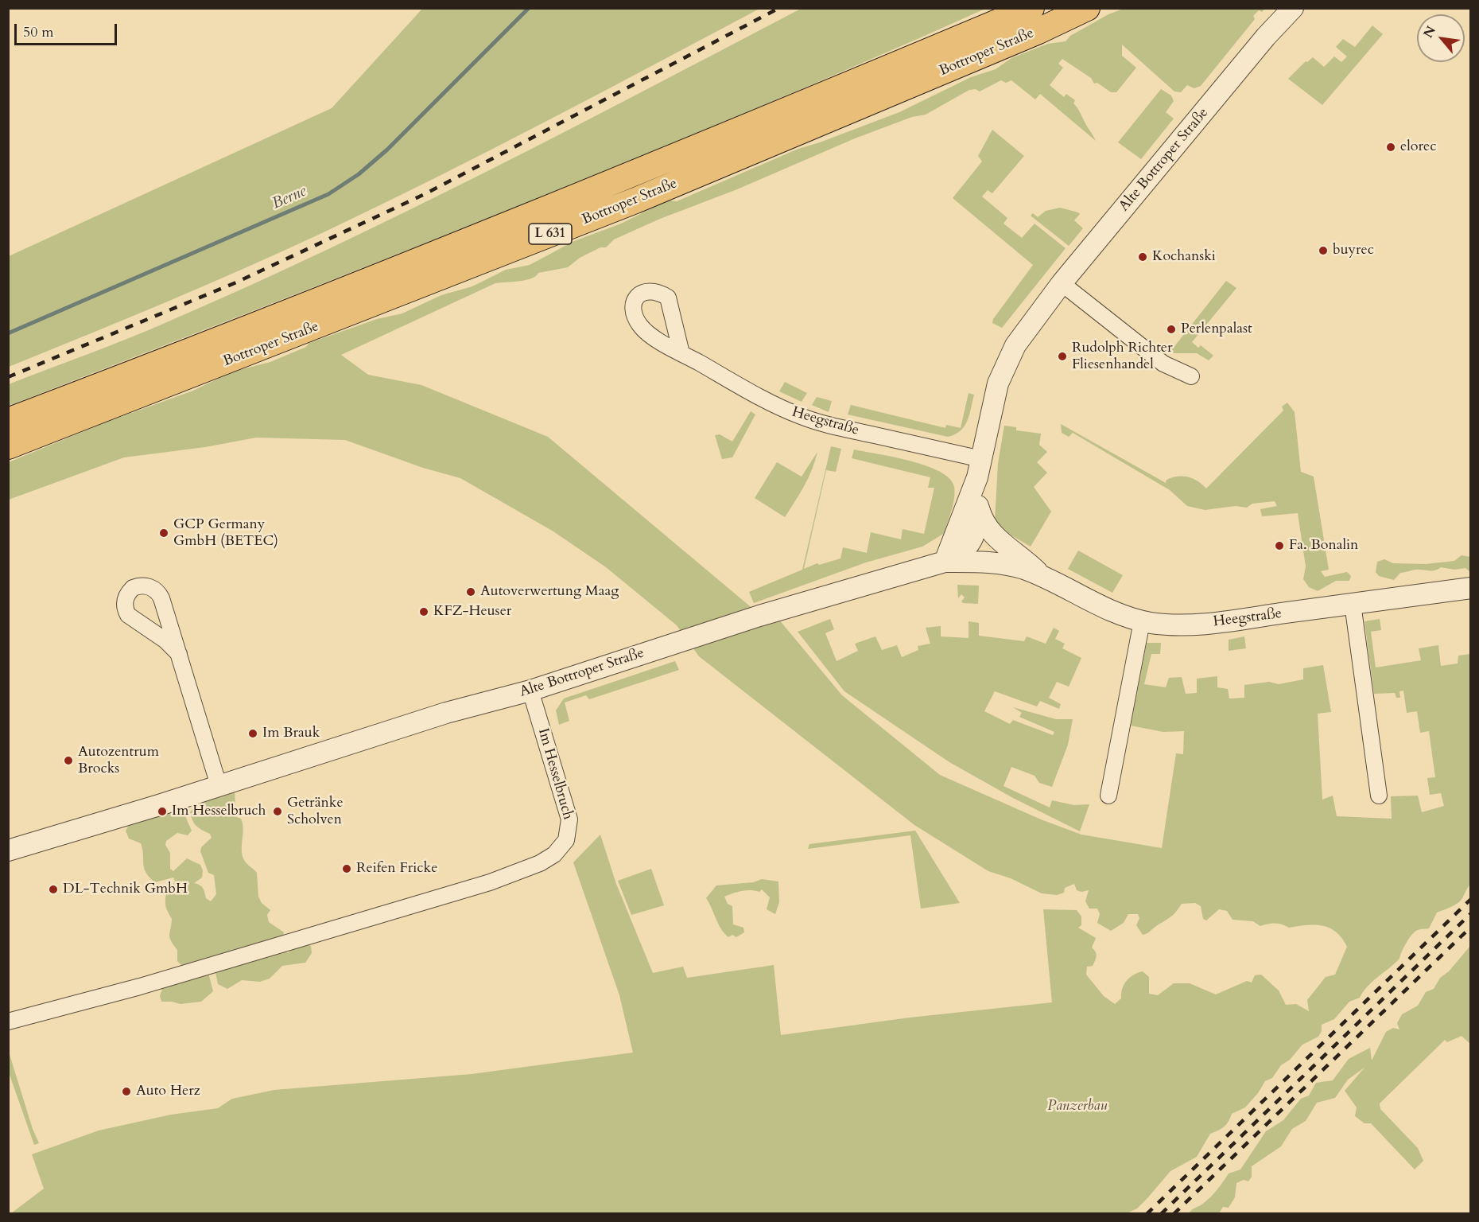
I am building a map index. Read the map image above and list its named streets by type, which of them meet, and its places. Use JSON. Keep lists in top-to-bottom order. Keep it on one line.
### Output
{"streets":{"main road":["Bottroper Straße","L 631"],"street":["Alte Bottroper Straße","Heegstraße","Im Hesselbruch"]},"crossings":[["Alte Bottroper Straße","Heegstraße"],["Alte Bottroper Straße","Im Hesselbruch"]],"water":["Berne"],"parks":["Panzerbau"],"places":["elorec","buyrec","Kochanski","Perlenpalast","Rudolph Richter Fliesenhandel","GCP Germany GmbH (BETEC)","Fa. Bonalin","Autoverwertung Maag","KFZ-Heuser","Im Brauk","Autozentrum Brocks","Im Hesselbruch","Getränke Scholven","Reifen Fricke","DL-Technik GmbH","Auto Herz"],"scale_bar":"50 m","north":"top left"}
